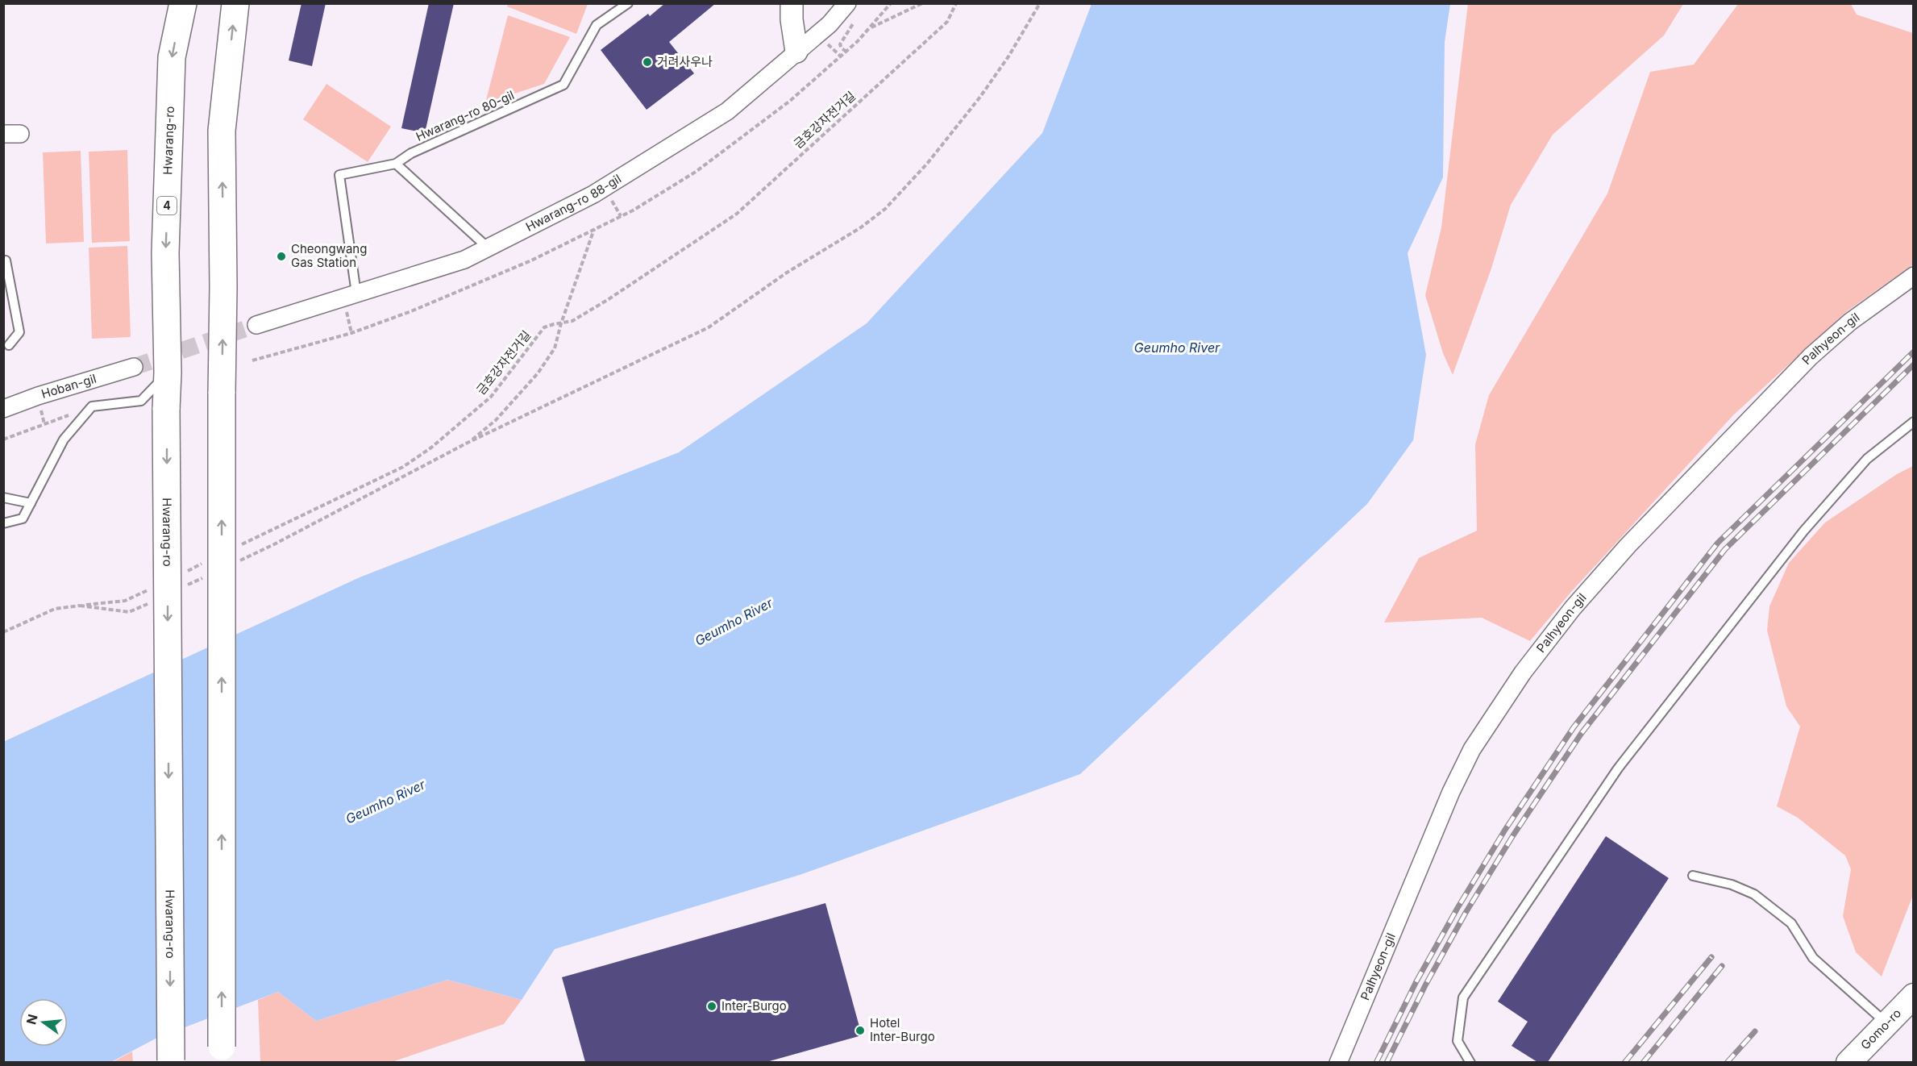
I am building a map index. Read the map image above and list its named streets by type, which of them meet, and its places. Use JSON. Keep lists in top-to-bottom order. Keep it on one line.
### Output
{"streets":{"main road":["Hwarang-ro","4","Gomo-ro"],"street":["Hwarang-ro 88-gil","Palhyeon-gil","Hoban-gil"],"lane":["Hwarang-ro 80-gil"],"path":["금호강자전거길"]},"crossings":[["Hwarang-ro 80-gil","Hwarang-ro 88-gil"]],"water":["Geumho River"],"places":["거려사우나","Cheongwang Gas Station","Inter-Burgo","Hotel Inter-Burgo"],"north":"left"}
